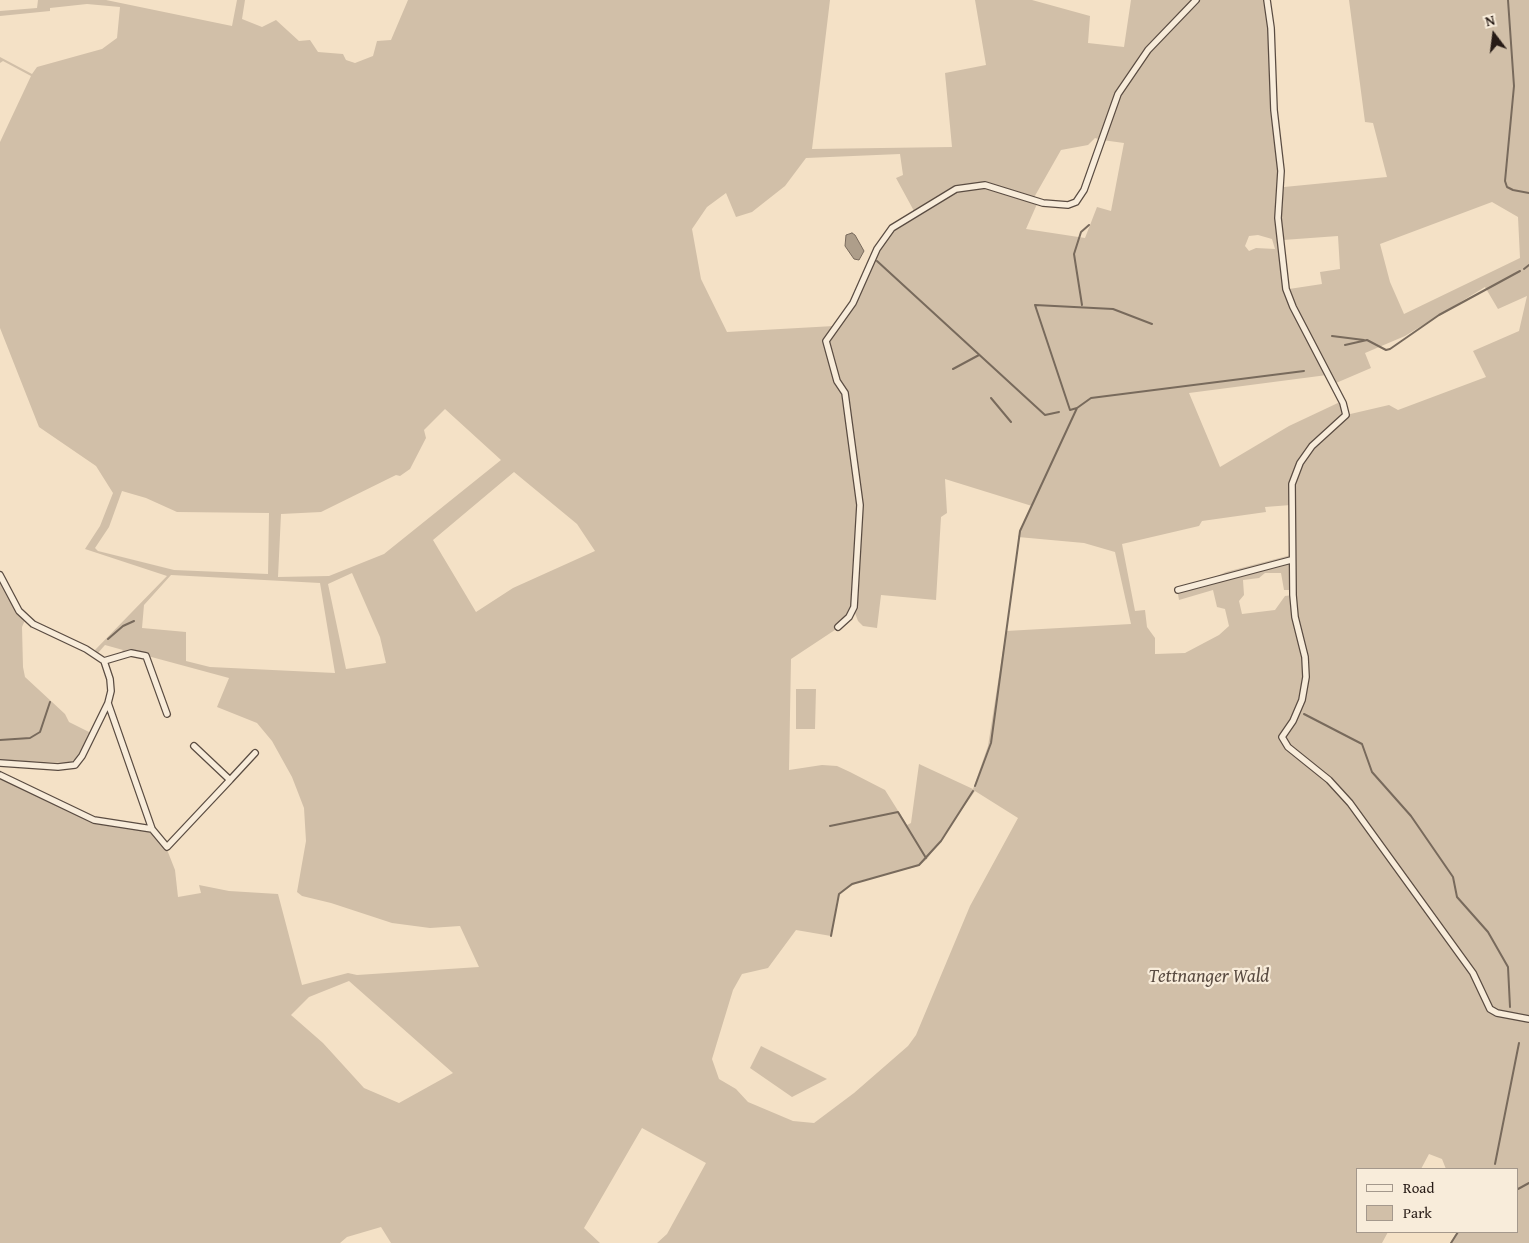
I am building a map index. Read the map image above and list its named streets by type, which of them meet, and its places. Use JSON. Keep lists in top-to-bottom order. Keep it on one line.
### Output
{"parks":["Tettnanger Wald"],"legend":["Road","Park"],"north":"top"}
